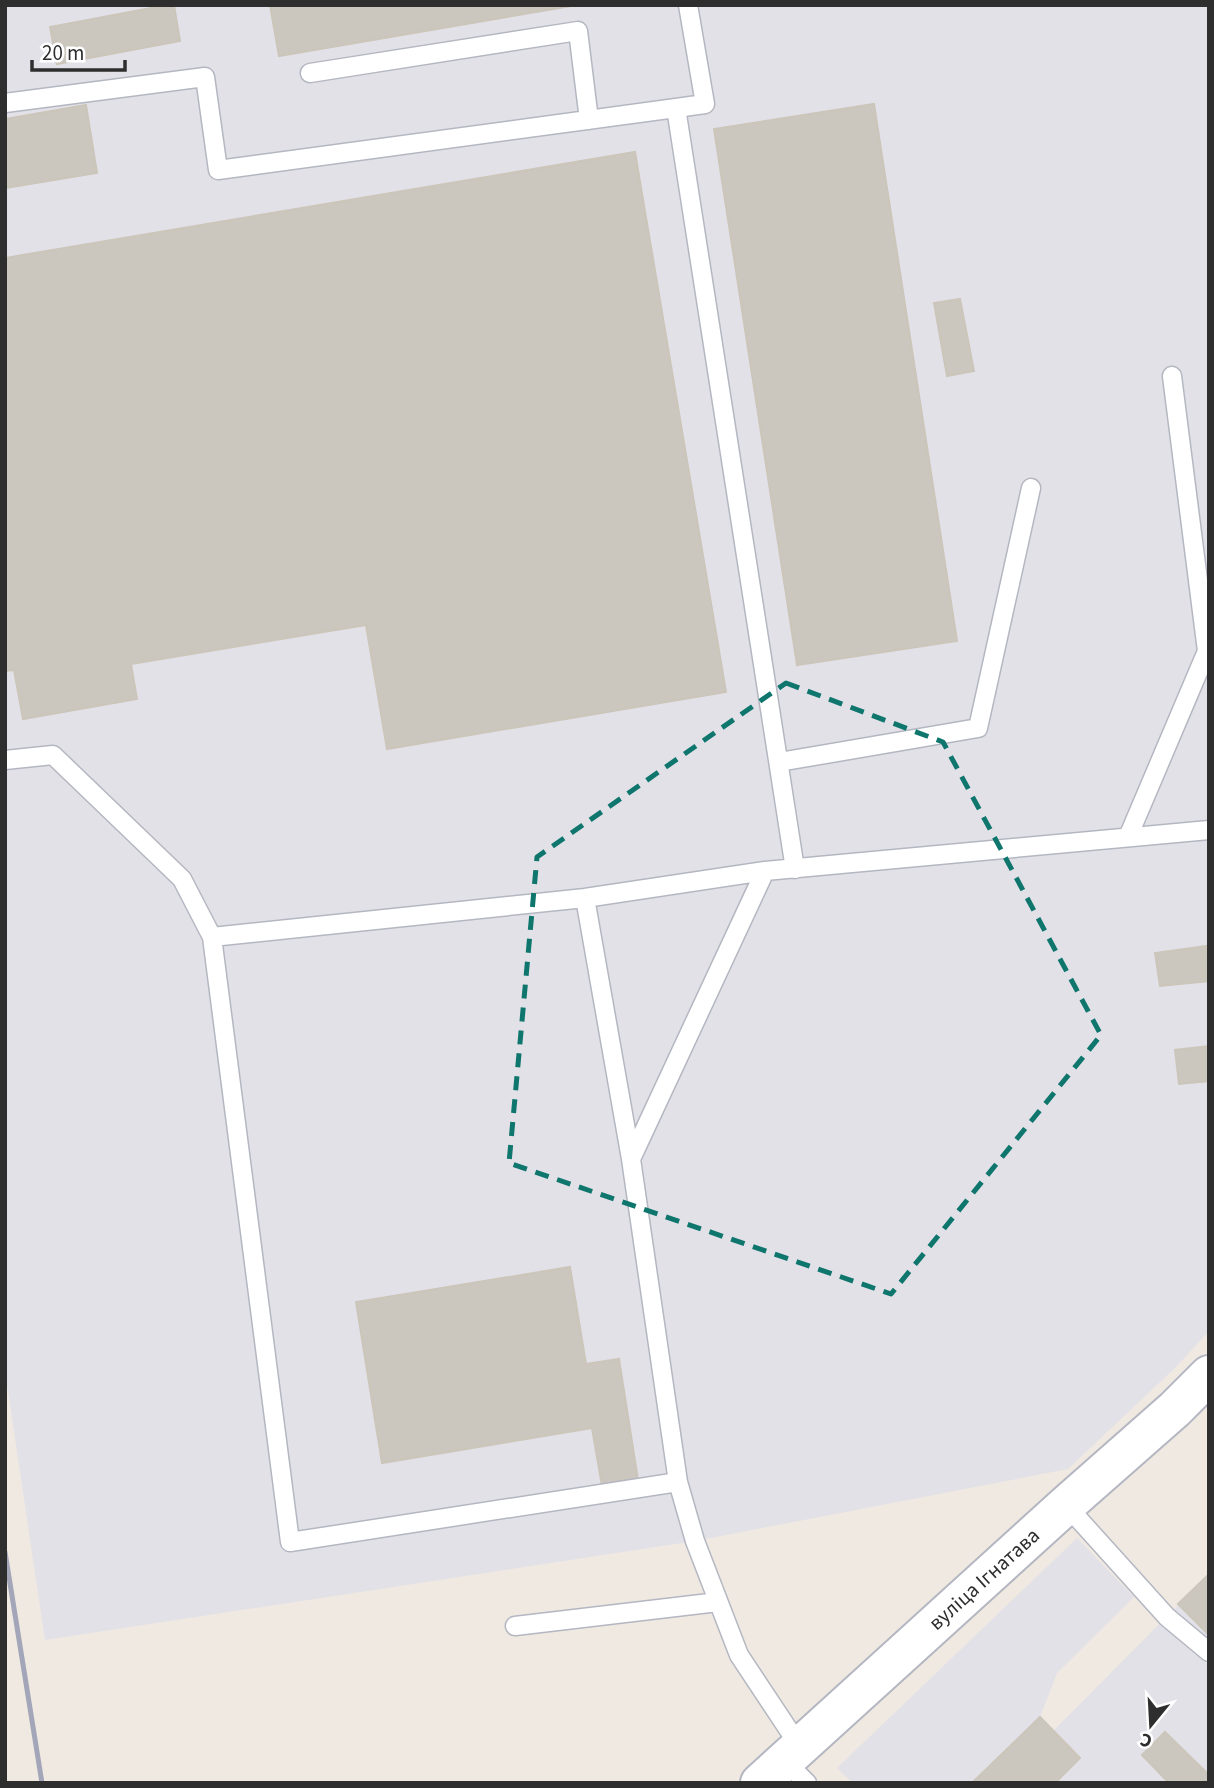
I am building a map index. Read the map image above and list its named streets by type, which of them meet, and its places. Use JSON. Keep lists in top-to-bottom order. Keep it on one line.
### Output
{"streets":{"street":["вуліца Ігнатава"]},"scale_bar":"20 m","north":"bottom"}
